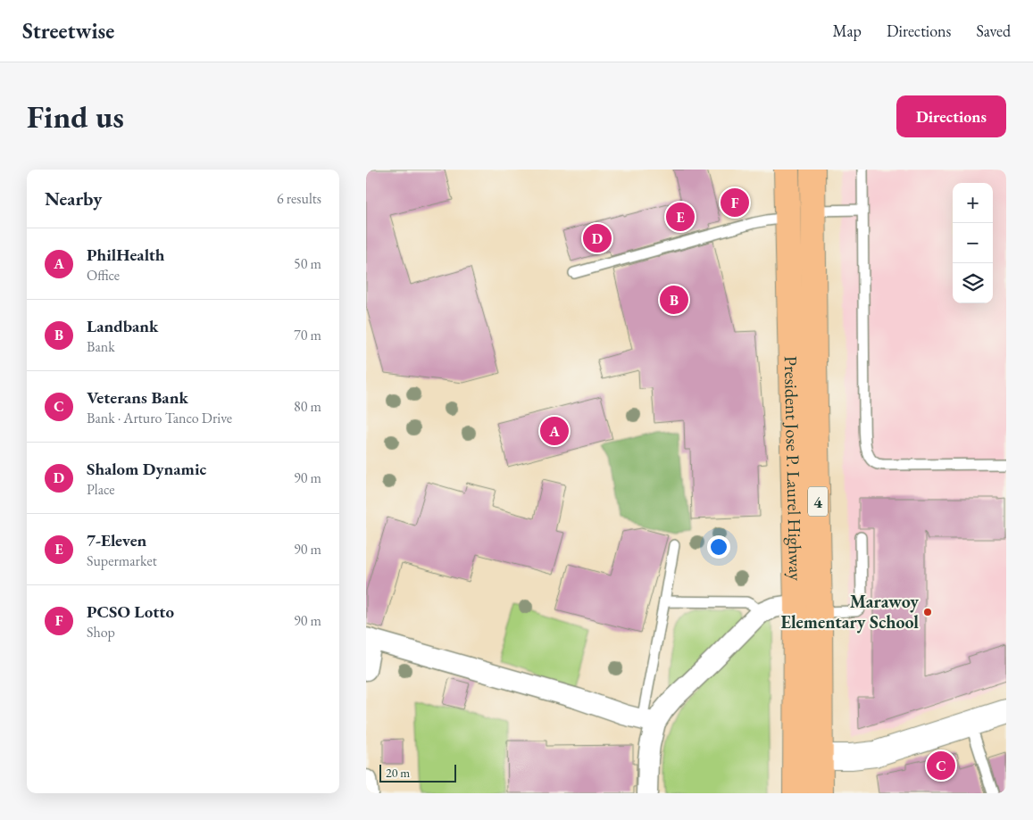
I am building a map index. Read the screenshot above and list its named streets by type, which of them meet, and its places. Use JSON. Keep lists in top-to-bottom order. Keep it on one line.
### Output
{"streets":{"highway":["President Jose P. Laurel Highway","4"]},"places":["Marawoy Elementary School"],"scale_bar":"20 m","page":{"header":"Streetwise","nav":["Map","Directions","Saved"],"buttons":"Directions","title":"Find us","heading":["Nearby","6 results"],"map_buttons":["+","−"],"pins":["F","E","D","B","A","C"],"list":[{"mark":"A","name":"PhilHealth","note":"Office","value":"50 m"},{"mark":"B","name":"Landbank","note":"Bank","value":"70 m"},{"mark":"C","name":"Veterans Bank","note":"Bank · Arturo Tanco Drive","value":"80 m"},{"mark":"D","name":"Shalom Dynamic","note":"Place","value":"90 m"},{"mark":"E","name":"7-Eleven","note":"Supermarket","value":"90 m"},{"mark":"F","name":"PCSO Lotto","note":"Shop","value":"90 m"}],"scale":"20 m"}}
